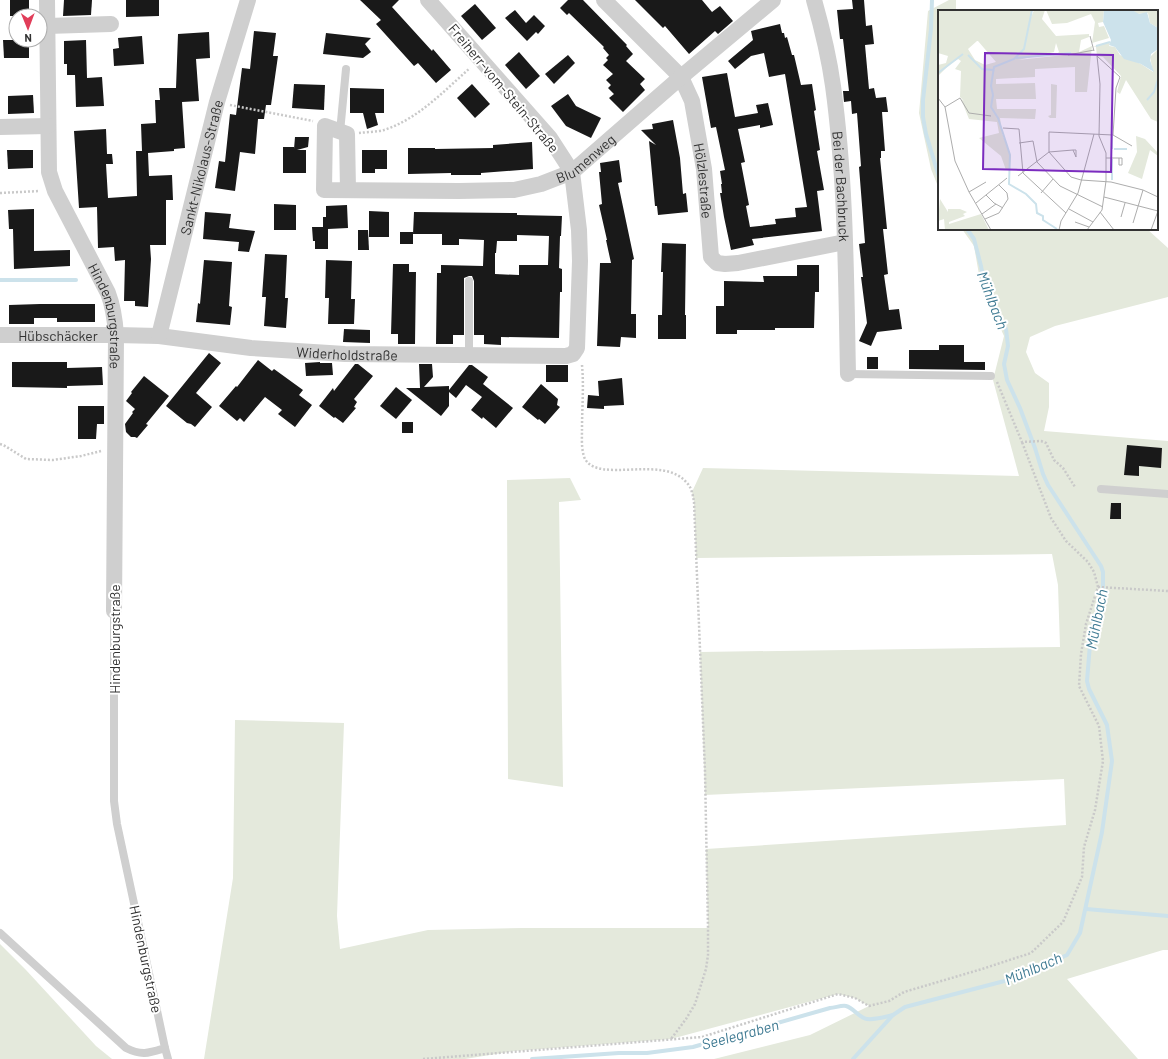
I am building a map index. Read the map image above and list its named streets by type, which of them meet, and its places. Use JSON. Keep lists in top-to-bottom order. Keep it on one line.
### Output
{"streets":{"street":["Freiherr-vom-Stein-Straße","Blumenweg","Sankt-Nikolaus-Straße","Hölzlestraße","Bei der Bachbruck","Hindenburgstraße","Hübschäcker","Widerholdstraße"]},"crossings":[["Freiherr-vom-Stein-Straße","Blumenweg"],["Freiherr-vom-Stein-Straße","Widerholdstraße"],["Blumenweg","Hölzlestraße"],["Sankt-Nikolaus-Straße","Widerholdstraße"],["Hölzlestraße","Bei der Bachbruck"],["Hindenburgstraße","Hübschäcker"],["Hindenburgstraße","Widerholdstraße"],["Hübschäcker","Widerholdstraße"]],"water":["Mühlbach","Seelegraben"],"north":"bottom"}
